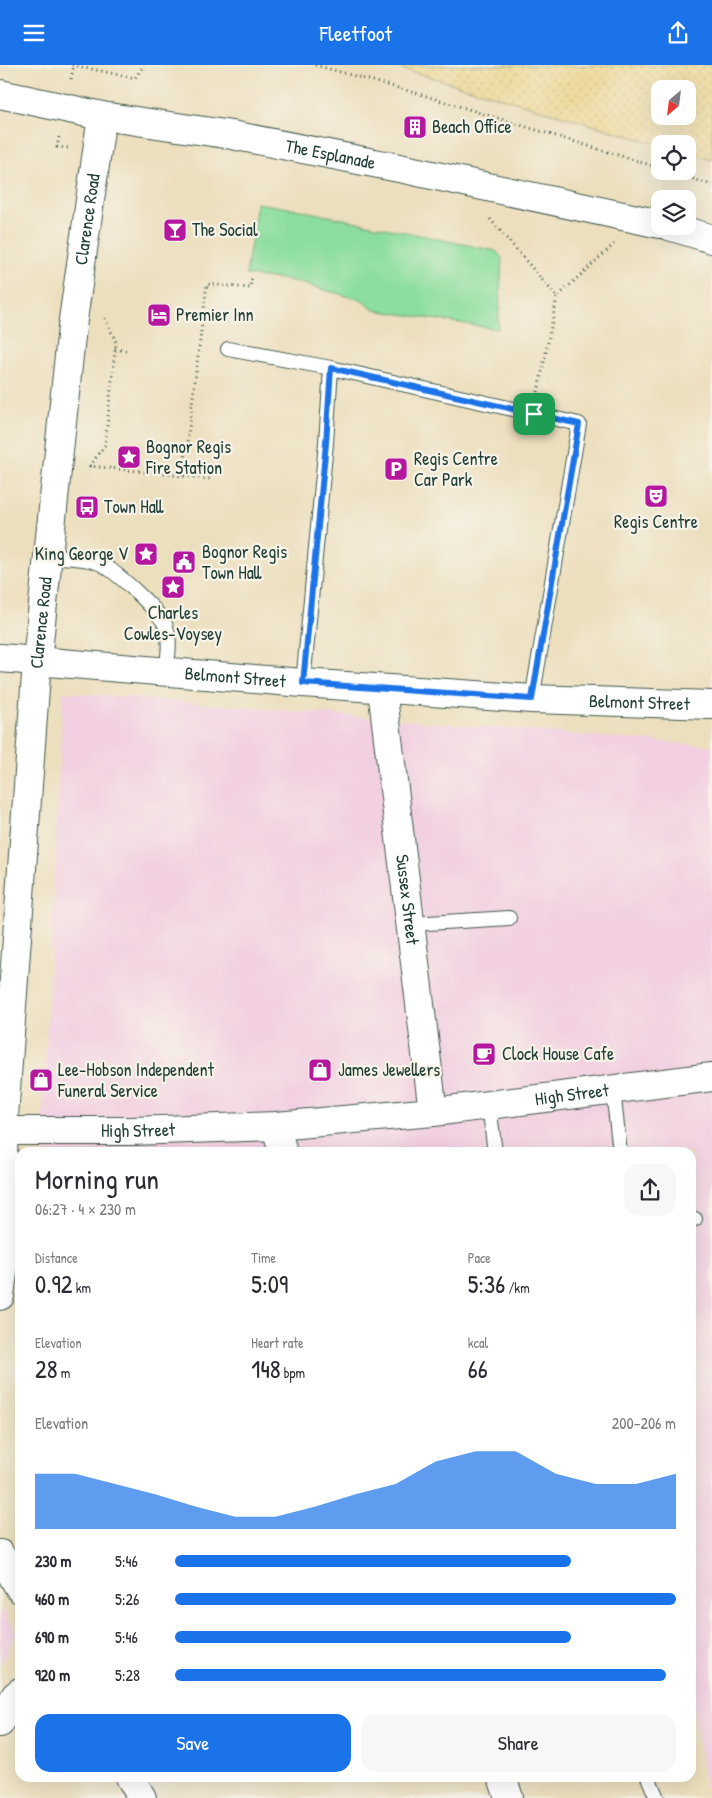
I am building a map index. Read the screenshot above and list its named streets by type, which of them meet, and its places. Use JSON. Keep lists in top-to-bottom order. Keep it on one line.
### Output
{"streets":{"street":["The Esplanade","Clarence Road","Belmont Street","Sussex Street","High Street"]},"crossings":[["The Esplanade","Clarence Road"],["Clarence Road","Belmont Street"],["Clarence Road","High Street"],["Belmont Street","Sussex Street"],["Sussex Street","High Street"]],"places":{"building":["Beach Office"],"bar":["The Social"],"hotel":["Premier Inn"],"place":["Bognor Regis Fire Station","King George V","Charles Cowles-Voysey"],"parking":["Regis Centre Car Park"],"theatre":["Regis Centre"],"bus stop":["Town Hall"],"public building":["Bognor Regis Town Hall"],"cafe":["Clock House Cafe"],"shop":["James Jewellers","Lee-Hobson Independent Funeral Service"]},"north":"bottom left","page":{"header":"Fleetfoot","heading":["Morning run","06:27 · 4 × 230 m"],"stats":[["Distance","0.92 km"],["Time","5:09"],["Pace","5:36 /km"],["Elevation","28 m"],["Heart rate","148 bpm"],["kcal","66"]],"chart":["Elevation","200–206 m"],"list":[{"name":"230 m","note":"5:46"},{"name":"460 m","note":"5:26"},{"name":"690 m","note":"5:46"},{"name":"920 m","note":"5:28"}],"buttons":["Save","Share"]}}
